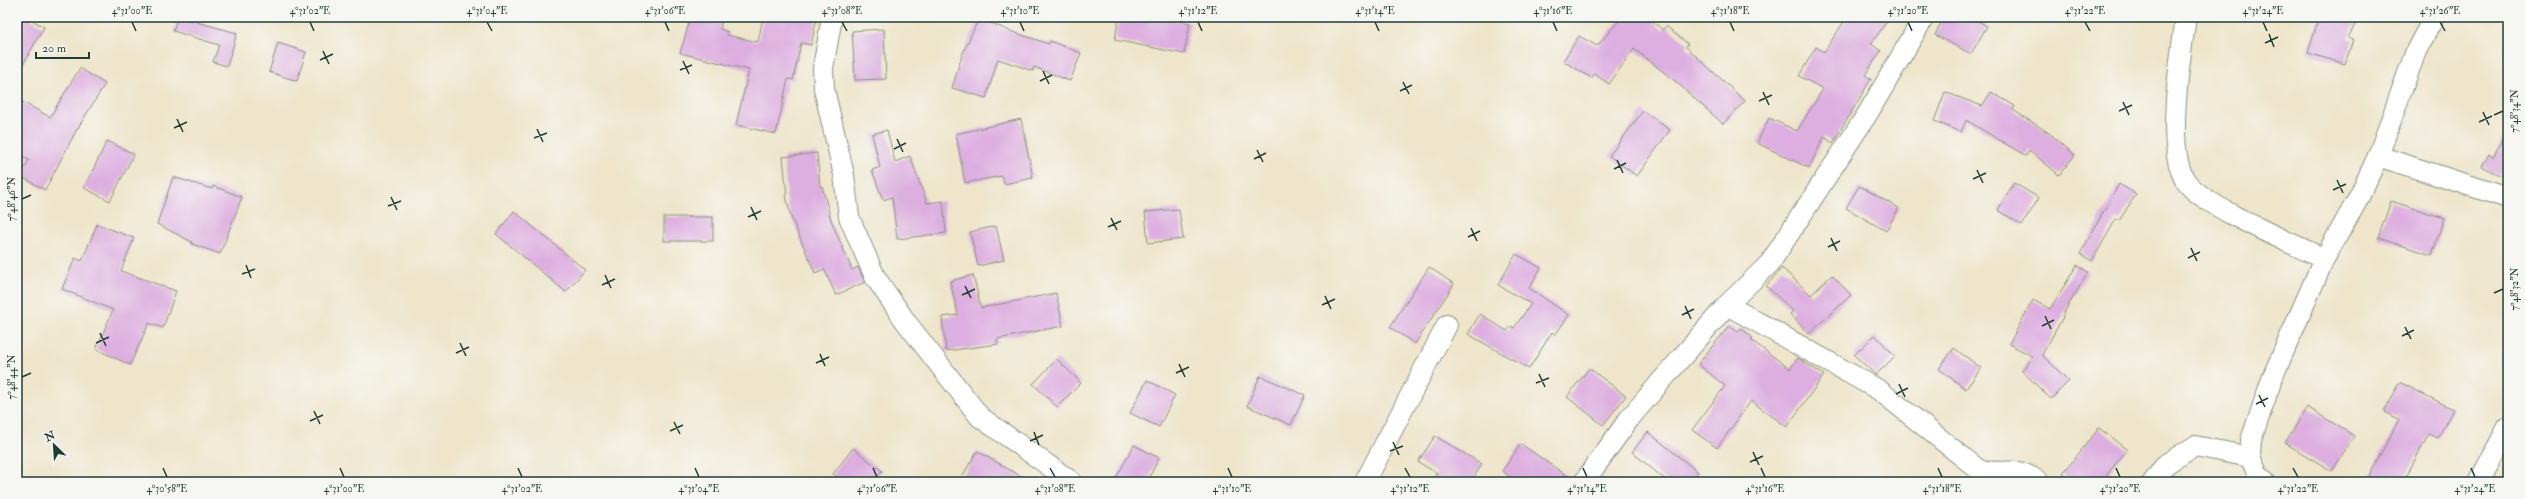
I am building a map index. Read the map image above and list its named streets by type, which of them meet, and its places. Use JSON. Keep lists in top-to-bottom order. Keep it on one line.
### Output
{"scale_bar":"20 m","north":"top left","coordinates":["4°31'00\"E","4°31'02\"E","4°31'04\"E","4°31'06\"E","4°31'08\"E","4°31'10\"E","4°31'12\"E","4°31'14\"E","4°31'16\"E","4°31'18\"E","4°31'20\"E","4°31'22\"E","4°31'24\"E","4°31'26\"E","7°48'34\"N","7°48'46\"N","7°48'32\"N","7°48'44\"N","4°30'58\"E"]}
